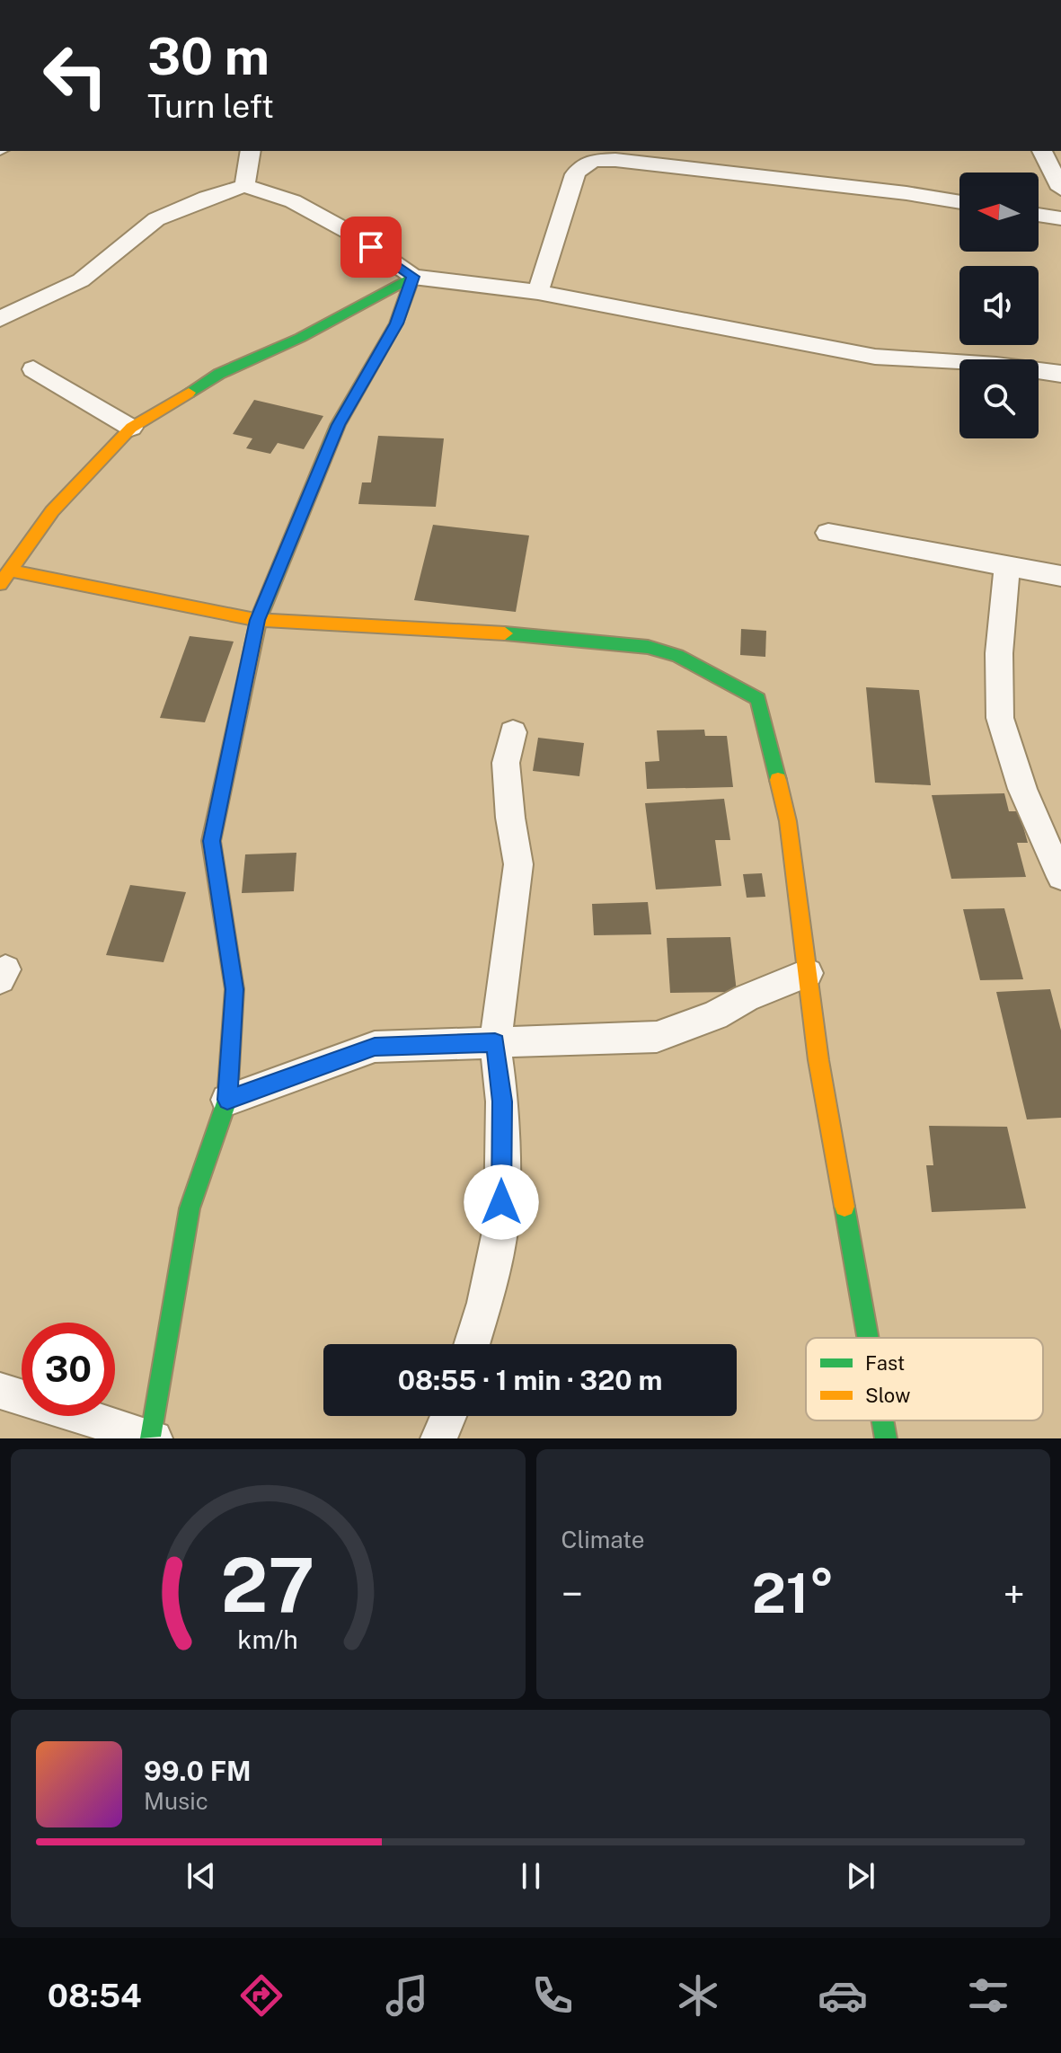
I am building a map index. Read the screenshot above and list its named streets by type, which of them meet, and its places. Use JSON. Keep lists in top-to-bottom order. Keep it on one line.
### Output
{"legend":["Fast","Slow"],"north":"left","page":{"turn":["30 m","Turn left"],"limit":"30","trip":"08:55 · 1 min · 320 m","tile":"Climate","heat":["−","21°","+"],"song":["99.0 FM","Music"],"tabs":"08:54","gauge":["27","km/h"]}}
